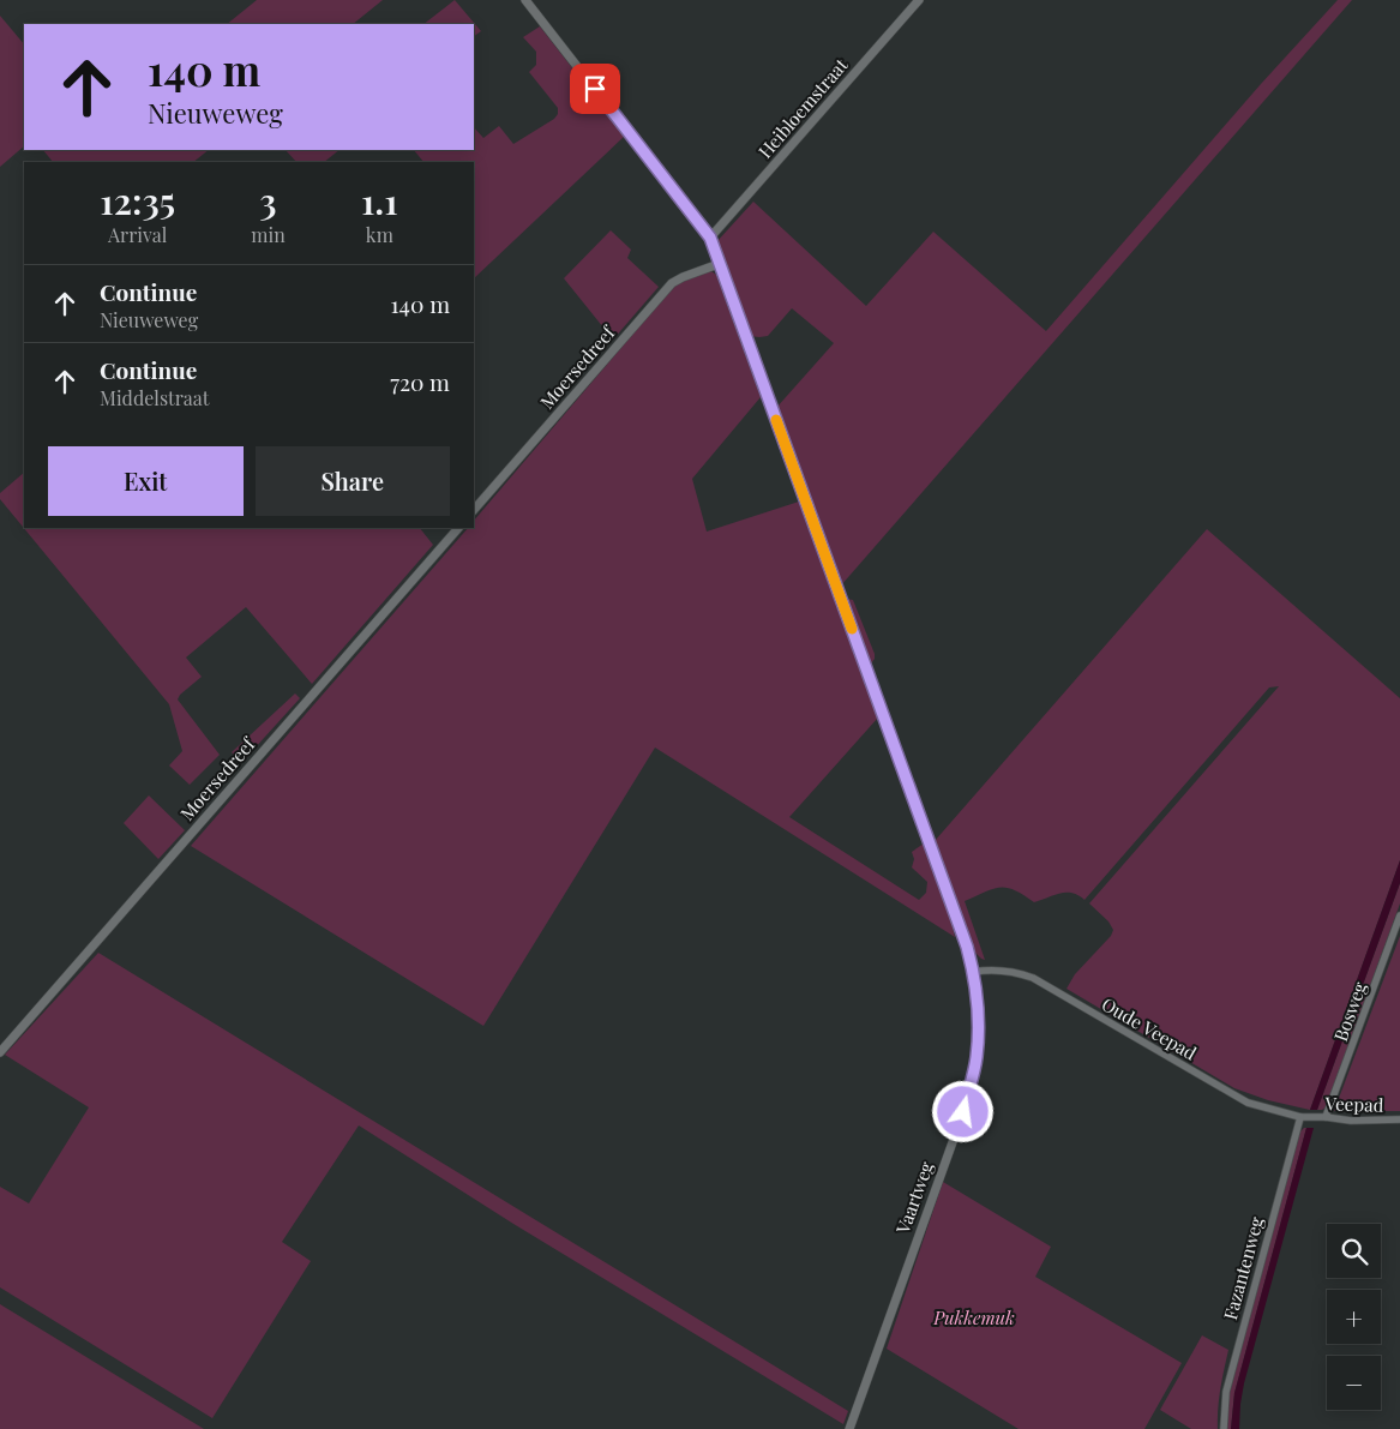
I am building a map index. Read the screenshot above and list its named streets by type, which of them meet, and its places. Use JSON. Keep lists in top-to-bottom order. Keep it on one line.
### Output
{"streets":{"street":["Heibloemstraat","Moersedreef","Bosweg","Oude Veepad","Veepad","Vaartweg","Fazantenweg"]},"crossings":[["Heibloemstraat","Vaartweg"],["Moersedreef","Vaartweg"],["Bosweg","Veepad"],["Oude Veepad","Veepad"],["Oude Veepad","Vaartweg"],["Oude Veepad","Fazantenweg"]],"parks":["Pukkemuk"],"page":{"turn":["140 m","Nieuweweg"],"eta":["12:35","Arrival","3","min","1.1","km"],"list":[{"name":"Continue","note":"Nieuweweg","value":"140 m"},{"name":"Continue","note":"Middelstraat","value":"720 m"}],"buttons":["Exit","Share"],"map_buttons":["+","−"]}}
